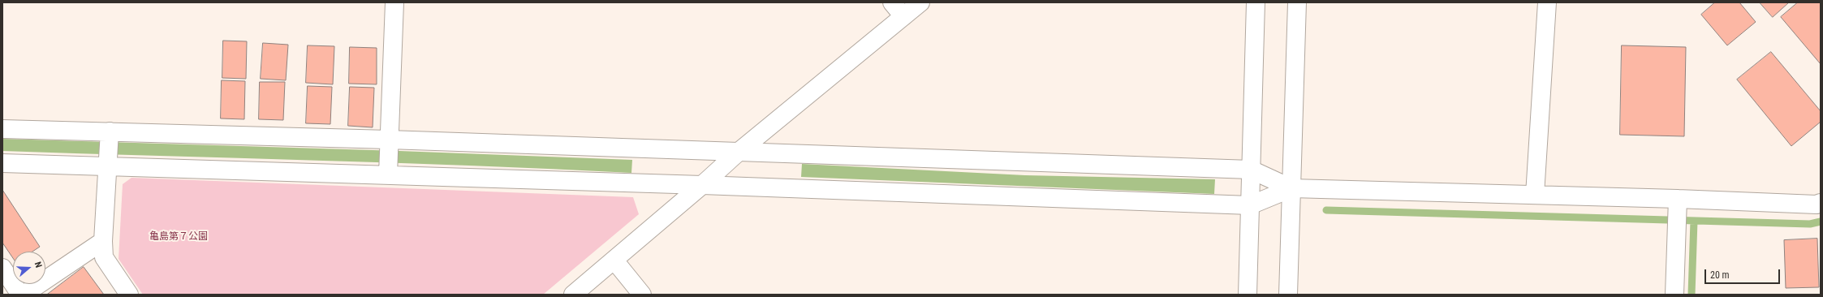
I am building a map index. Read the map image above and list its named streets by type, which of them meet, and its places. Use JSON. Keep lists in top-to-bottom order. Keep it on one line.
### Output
{"parks":["亀島第７公園"],"scale_bar":"20 m","north":"right"}
